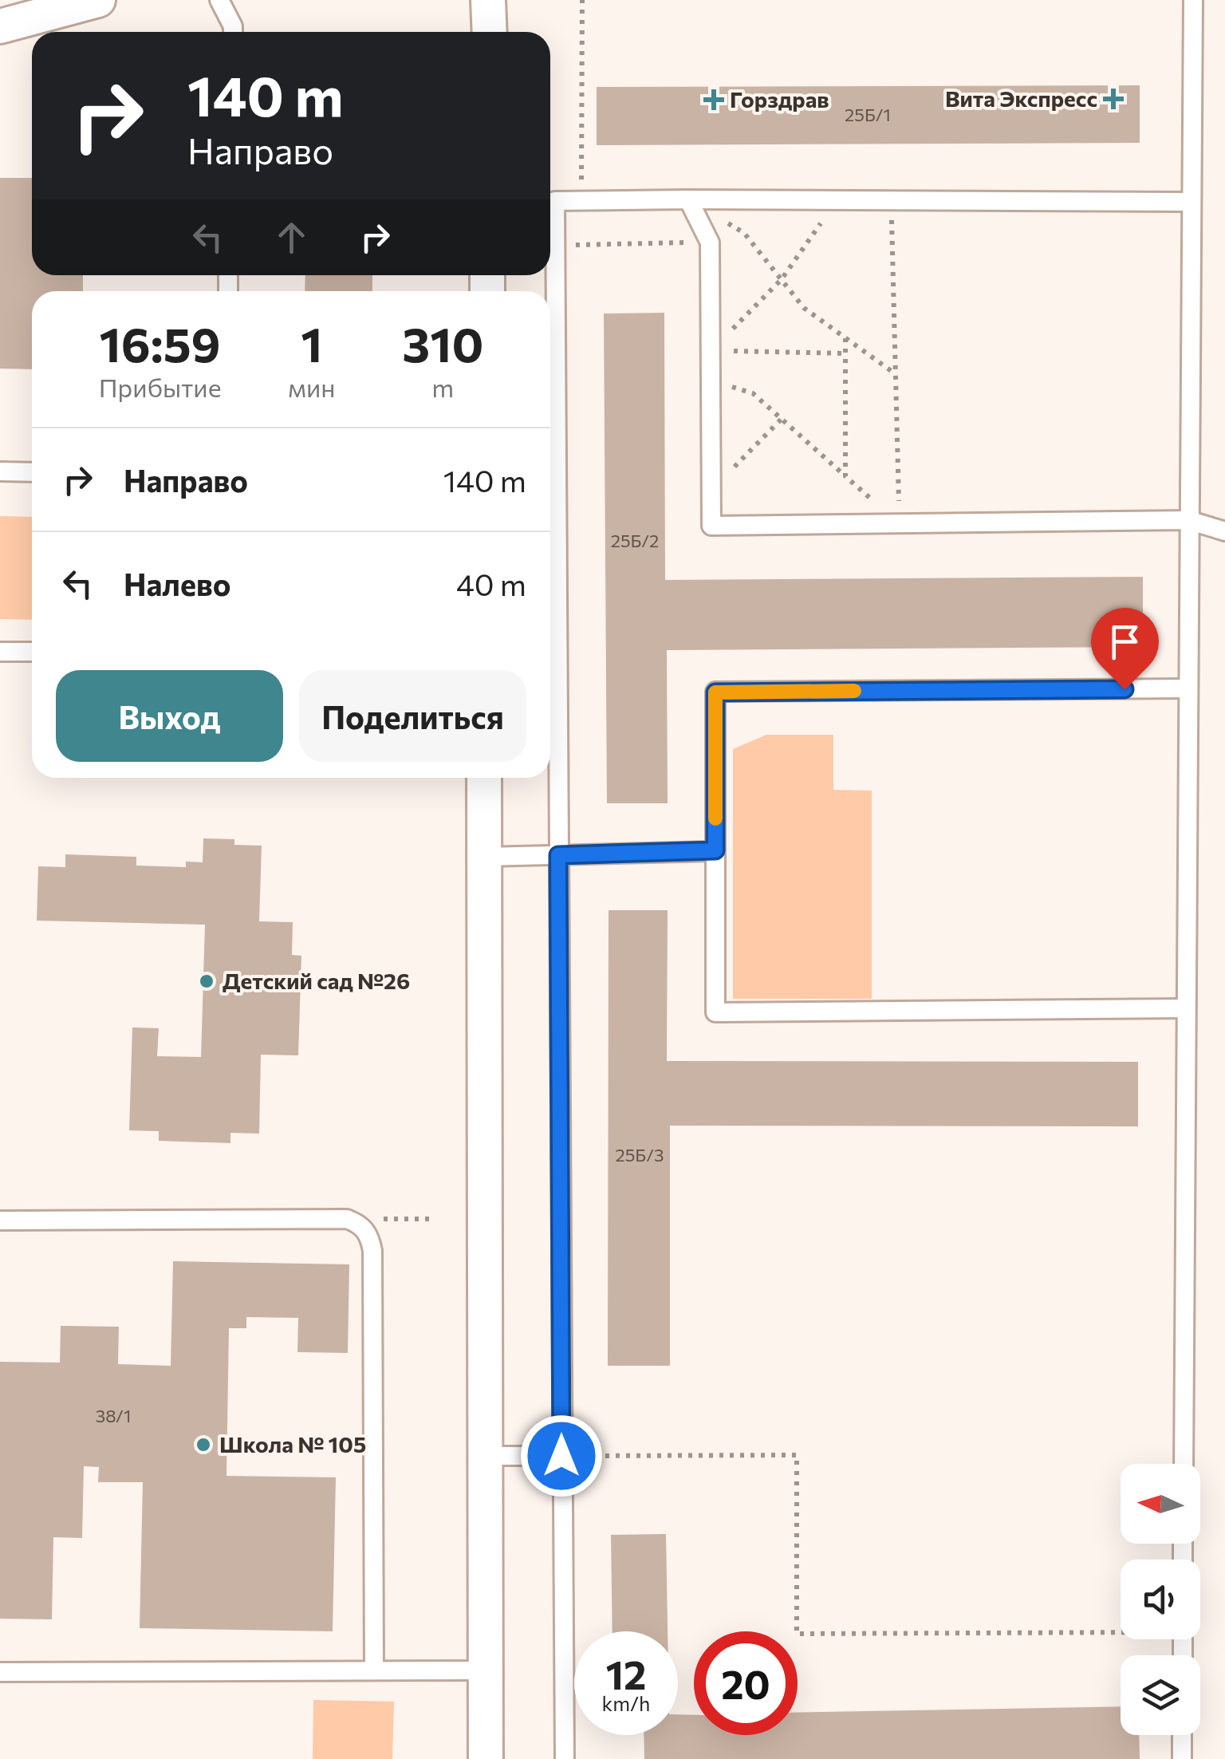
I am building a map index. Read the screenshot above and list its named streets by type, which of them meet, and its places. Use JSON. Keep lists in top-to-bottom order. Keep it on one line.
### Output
{"places":{"health":["Вита Экспресс","Горздрав"],"other":["Детский сад №26","Школа № 105"]},"house_numbers":["25Б/1","25Б/2","25Б/3","38/1"],"north":"left","page":{"turn":["140 m","Направо"],"eta":["16:59","Прибытие","1","мин","310","m"],"list":[{"name":"Направо","value":"140 m"},{"name":"Налево","value":"40 m"}],"buttons":["Выход","Поделиться"],"speed":"12 km/h","limit":"20"}}
